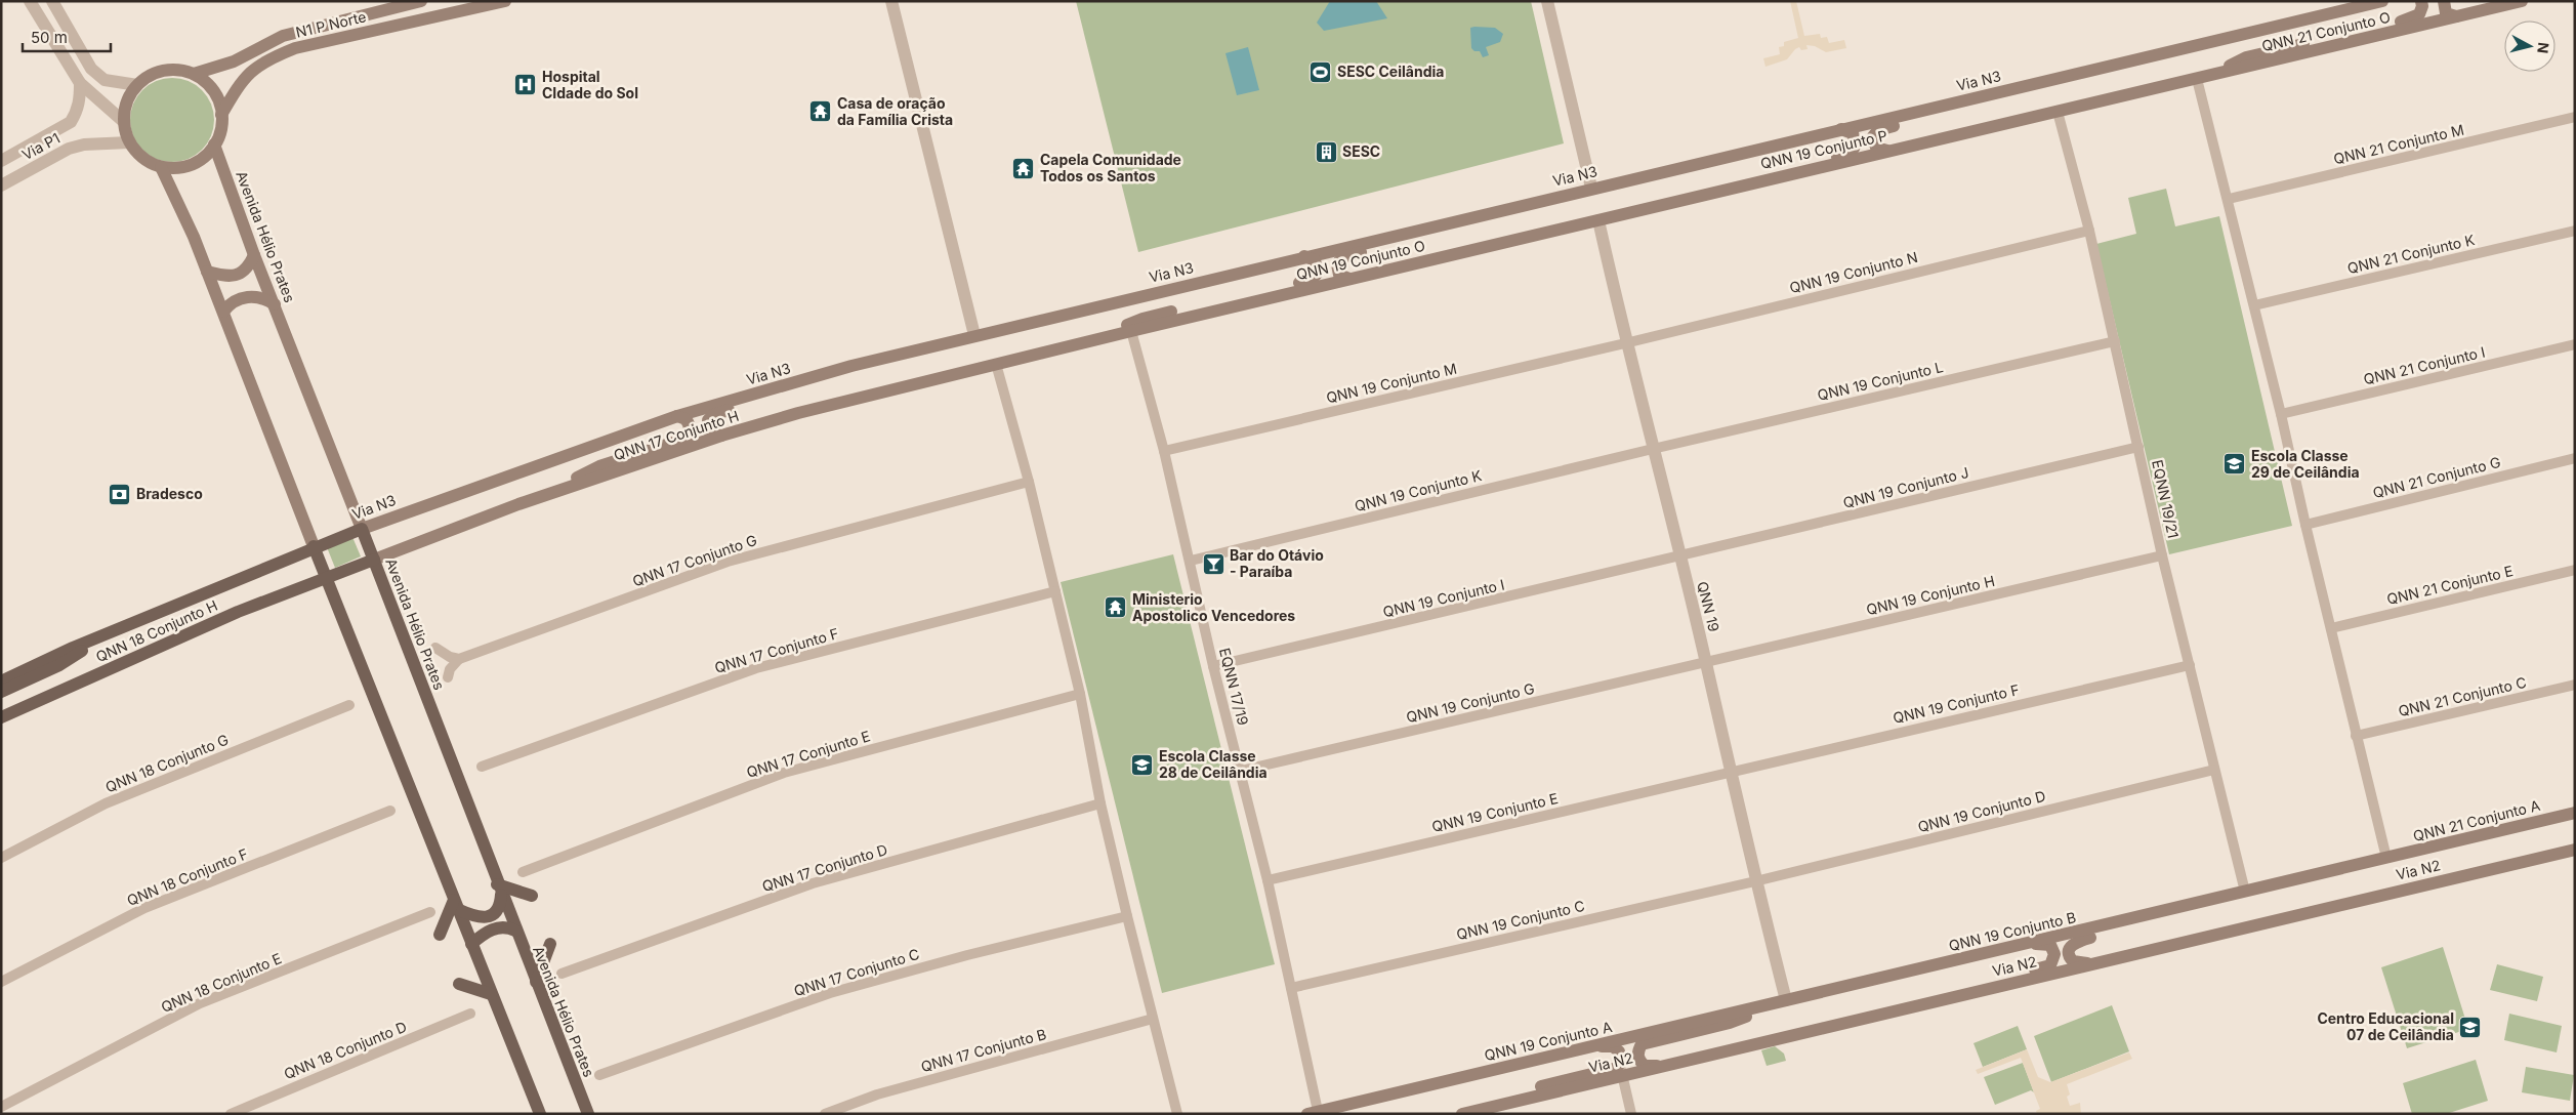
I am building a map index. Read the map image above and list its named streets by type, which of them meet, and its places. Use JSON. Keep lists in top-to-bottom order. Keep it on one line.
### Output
{"streets":{"main road":["N1 P Norte","QNN 21 Conjunto O","Via N3","QNN 19 Conjunto P","Avenida Hélio Prates","QNN 19 Conjunto O","QNN 17 Conjunto H","QNN 18 Conjunto H","QNN 21 Conjunto A","Via N2","QNN 19 Conjunto B","QNN 19 Conjunto A"],"street":["QNN 21 Conjunto M","Via P1","QNN 21 Conjunto K","QNN 19 Conjunto N","QNN 21 Conjunto I","QNN 19 Conjunto L","QNN 19 Conjunto M","QNN 21 Conjunto G","QNN 19 Conjunto J","QNN 19 Conjunto K","EQNN 19/21","QNN 17 Conjunto G","QNN 21 Conjunto E","QNN 19 Conjunto H","QNN 19 Conjunto I","QNN 19","QNN 17 Conjunto F","EQNN 17/19","QNN 21 Conjunto C","QNN 19 Conjunto G","QNN 19 Conjunto F","QNN 17 Conjunto E","QNN 18 Conjunto G","QNN 19 Conjunto D","QNN 19 Conjunto E","QNN 17 Conjunto D","QNN 18 Conjunto F","QNN 19 Conjunto C","QNN 17 Conjunto C","QNN 18 Conjunto E","QNN 18 Conjunto D","QNN 17 Conjunto B"]},"crossings":[["N1 P Norte","Via P1"],["N1 P Norte","Avenida Hélio Prates"],["Via N3","Avenida Hélio Prates"],["Via P1","Avenida Hélio Prates"],["QNN 19 Conjunto P","QNN 19 Conjunto O"],["QNN 19 Conjunto P","EQNN 19/21"],["QNN 19 Conjunto P","QNN 19"],["Avenida Hélio Prates","QNN 17 Conjunto H"],["QNN 19 Conjunto O","QNN 19"],["QNN 19 Conjunto O","EQNN 17/19"],["QNN 19 Conjunto N","QNN 19 Conjunto M"],["QNN 19 Conjunto N","EQNN 19/21"],["QNN 19 Conjunto N","QNN 19"],["QNN 19 Conjunto L","QNN 19 Conjunto K"],["QNN 19 Conjunto L","EQNN 19/21"],["QNN 19 Conjunto L","QNN 19"],["QNN 19 Conjunto M","QNN 19"],["QNN 19 Conjunto M","EQNN 17/19"],["QNN 19 Conjunto J","EQNN 19/21"],["QNN 19 Conjunto J","QNN 19 Conjunto I"],["QNN 19 Conjunto J","QNN 19"],["QNN 19 Conjunto K","QNN 19"],["QNN 19 Conjunto K","EQNN 17/19"],["EQNN 19/21","QNN 19 Conjunto H"],["EQNN 19/21","QNN 19 Conjunto F"],["EQNN 19/21","QNN 19 Conjunto D"],["EQNN 19/21","Via N2"],["EQNN 19/21","QNN 19 Conjunto B"],["QNN 19 Conjunto H","QNN 19"],["QNN 19 Conjunto H","QNN 19 Conjunto G"],["QNN 19 Conjunto I","QNN 19"],["QNN 19 Conjunto I","EQNN 17/19"],["QNN 19","QNN 19 Conjunto G"],["QNN 19","QNN 19 Conjunto F"],["QNN 19","QNN 19 Conjunto D"],["QNN 19","QNN 19 Conjunto E"],["QNN 19","QNN 19 Conjunto C"],["QNN 19","QNN 19 Conjunto B"],["QNN 19","QNN 19 Conjunto A"],["EQNN 17/19","QNN 19 Conjunto G"],["EQNN 17/19","QNN 19 Conjunto E"],["EQNN 17/19","QNN 19 Conjunto C"],["EQNN 17/19","QNN 19 Conjunto A"],["QNN 19 Conjunto F","QNN 19 Conjunto E"],["QNN 19 Conjunto D","QNN 19 Conjunto C"],["QNN 21 Conjunto A","Via N2"],["Via N2","QNN 19 Conjunto B"],["QNN 19 Conjunto B","QNN 19 Conjunto A"]],"places":{"sports":["SESC Ceilândia"],"hospital":["Hospital CIdade do Sol"],"temple":["Casa de oração da Família Crista","Capela Comunidade Todos os Santos","Ministerio Apostolico Vencedores"],"building":["SESC"],"school or university":["Escola Classe 29 de Ceilândia","Escola Classe 28 de Ceilândia","Centro Educacional 07 de Ceilândia"],"bank":["Bradesco"],"bar":["Bar do Otávio - Paraíba"]},"scale_bar":"50 m","north":"right"}
